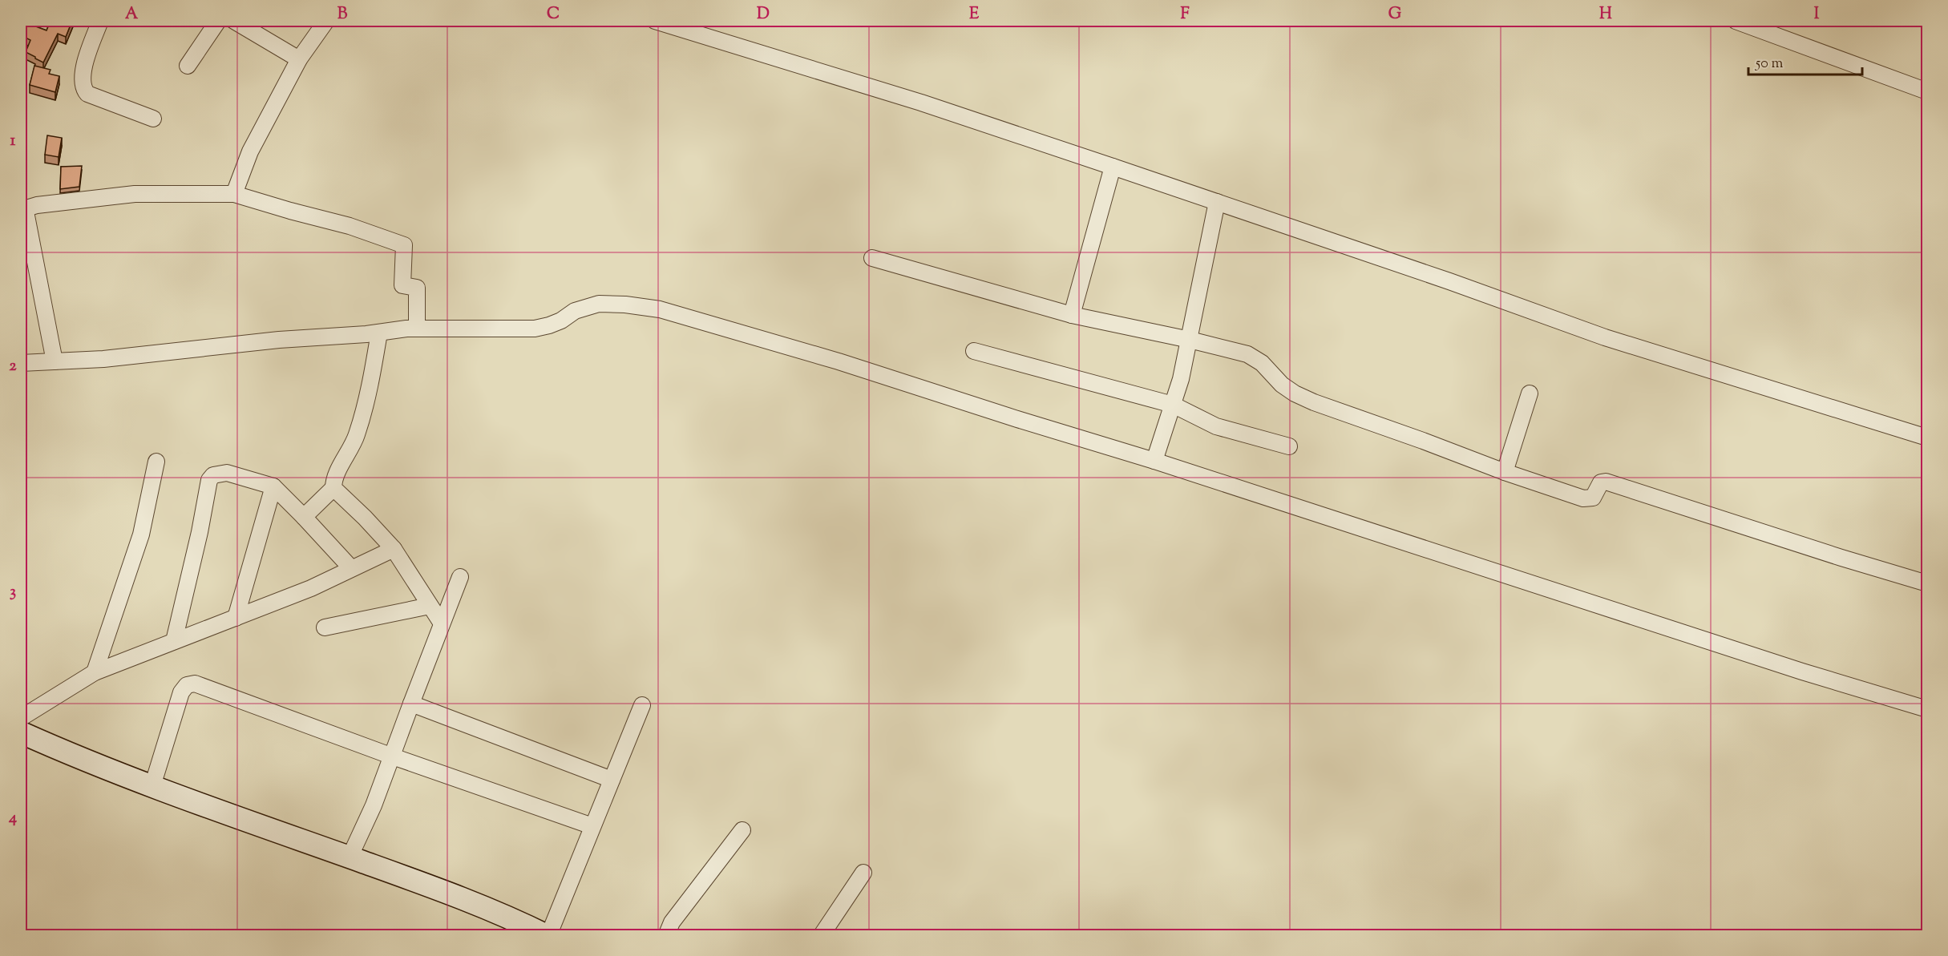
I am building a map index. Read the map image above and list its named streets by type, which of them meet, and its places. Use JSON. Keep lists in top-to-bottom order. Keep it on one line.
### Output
{"scale_bar":"50 m","grid":{"columns":["A","B","C","D","E","F","G","H","I"],"rows":["1","2","3","4"]}}
